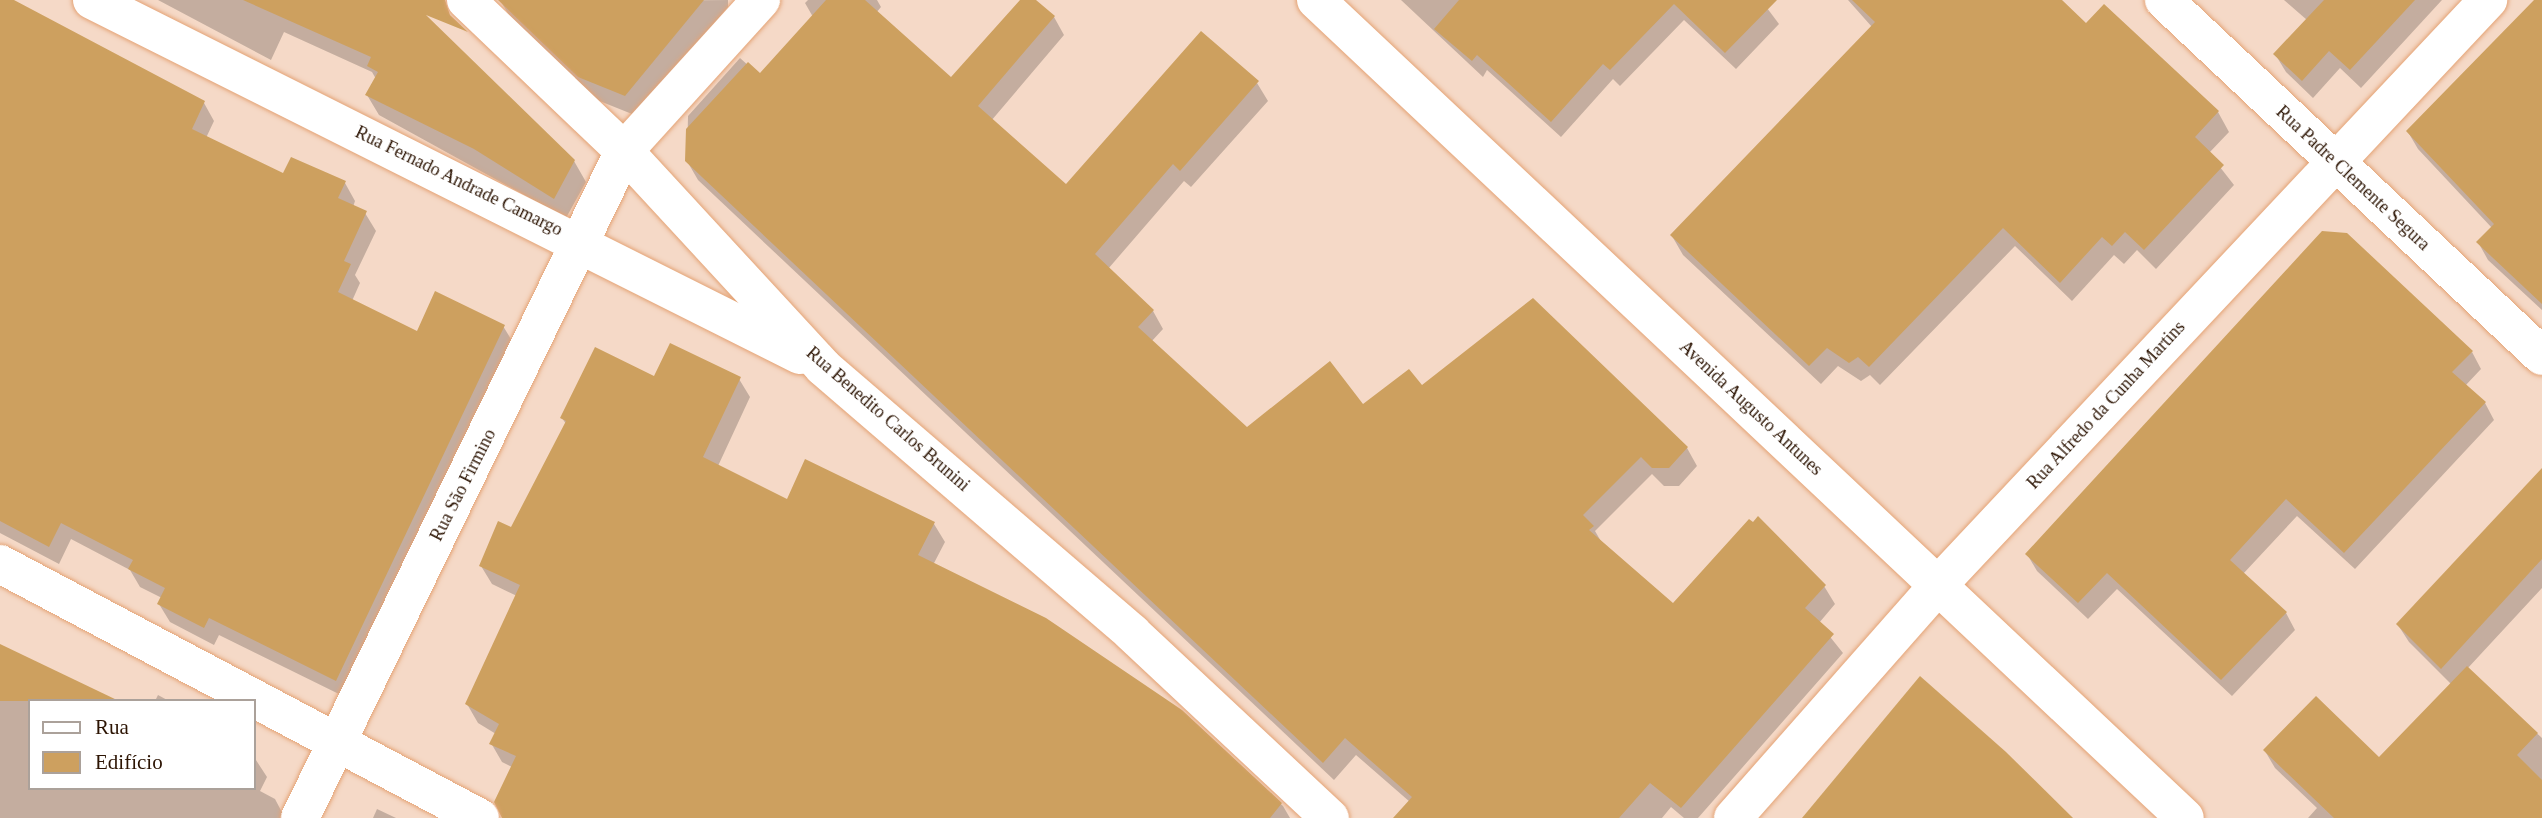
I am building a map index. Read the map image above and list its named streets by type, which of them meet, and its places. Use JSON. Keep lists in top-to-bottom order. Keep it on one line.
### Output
{"streets":{"street":["Rua Padre Clemente Segura","Rua Fernado Andrade Camargo","Rua Alfredo da Cunha Martins","Avenida Augusto Antunes","Rua Benedito Carlos Brunini","Rua São Firmino"]},"crossings":[["Rua Padre Clemente Segura","Rua Alfredo da Cunha Martins"],["Rua Fernado Andrade Camargo","Rua Benedito Carlos Brunini"],["Rua Fernado Andrade Camargo","Rua São Firmino"],["Rua Alfredo da Cunha Martins","Avenida Augusto Antunes"],["Rua Benedito Carlos Brunini","Rua São Firmino"]],"legend":["Rua","Edifício"]}
